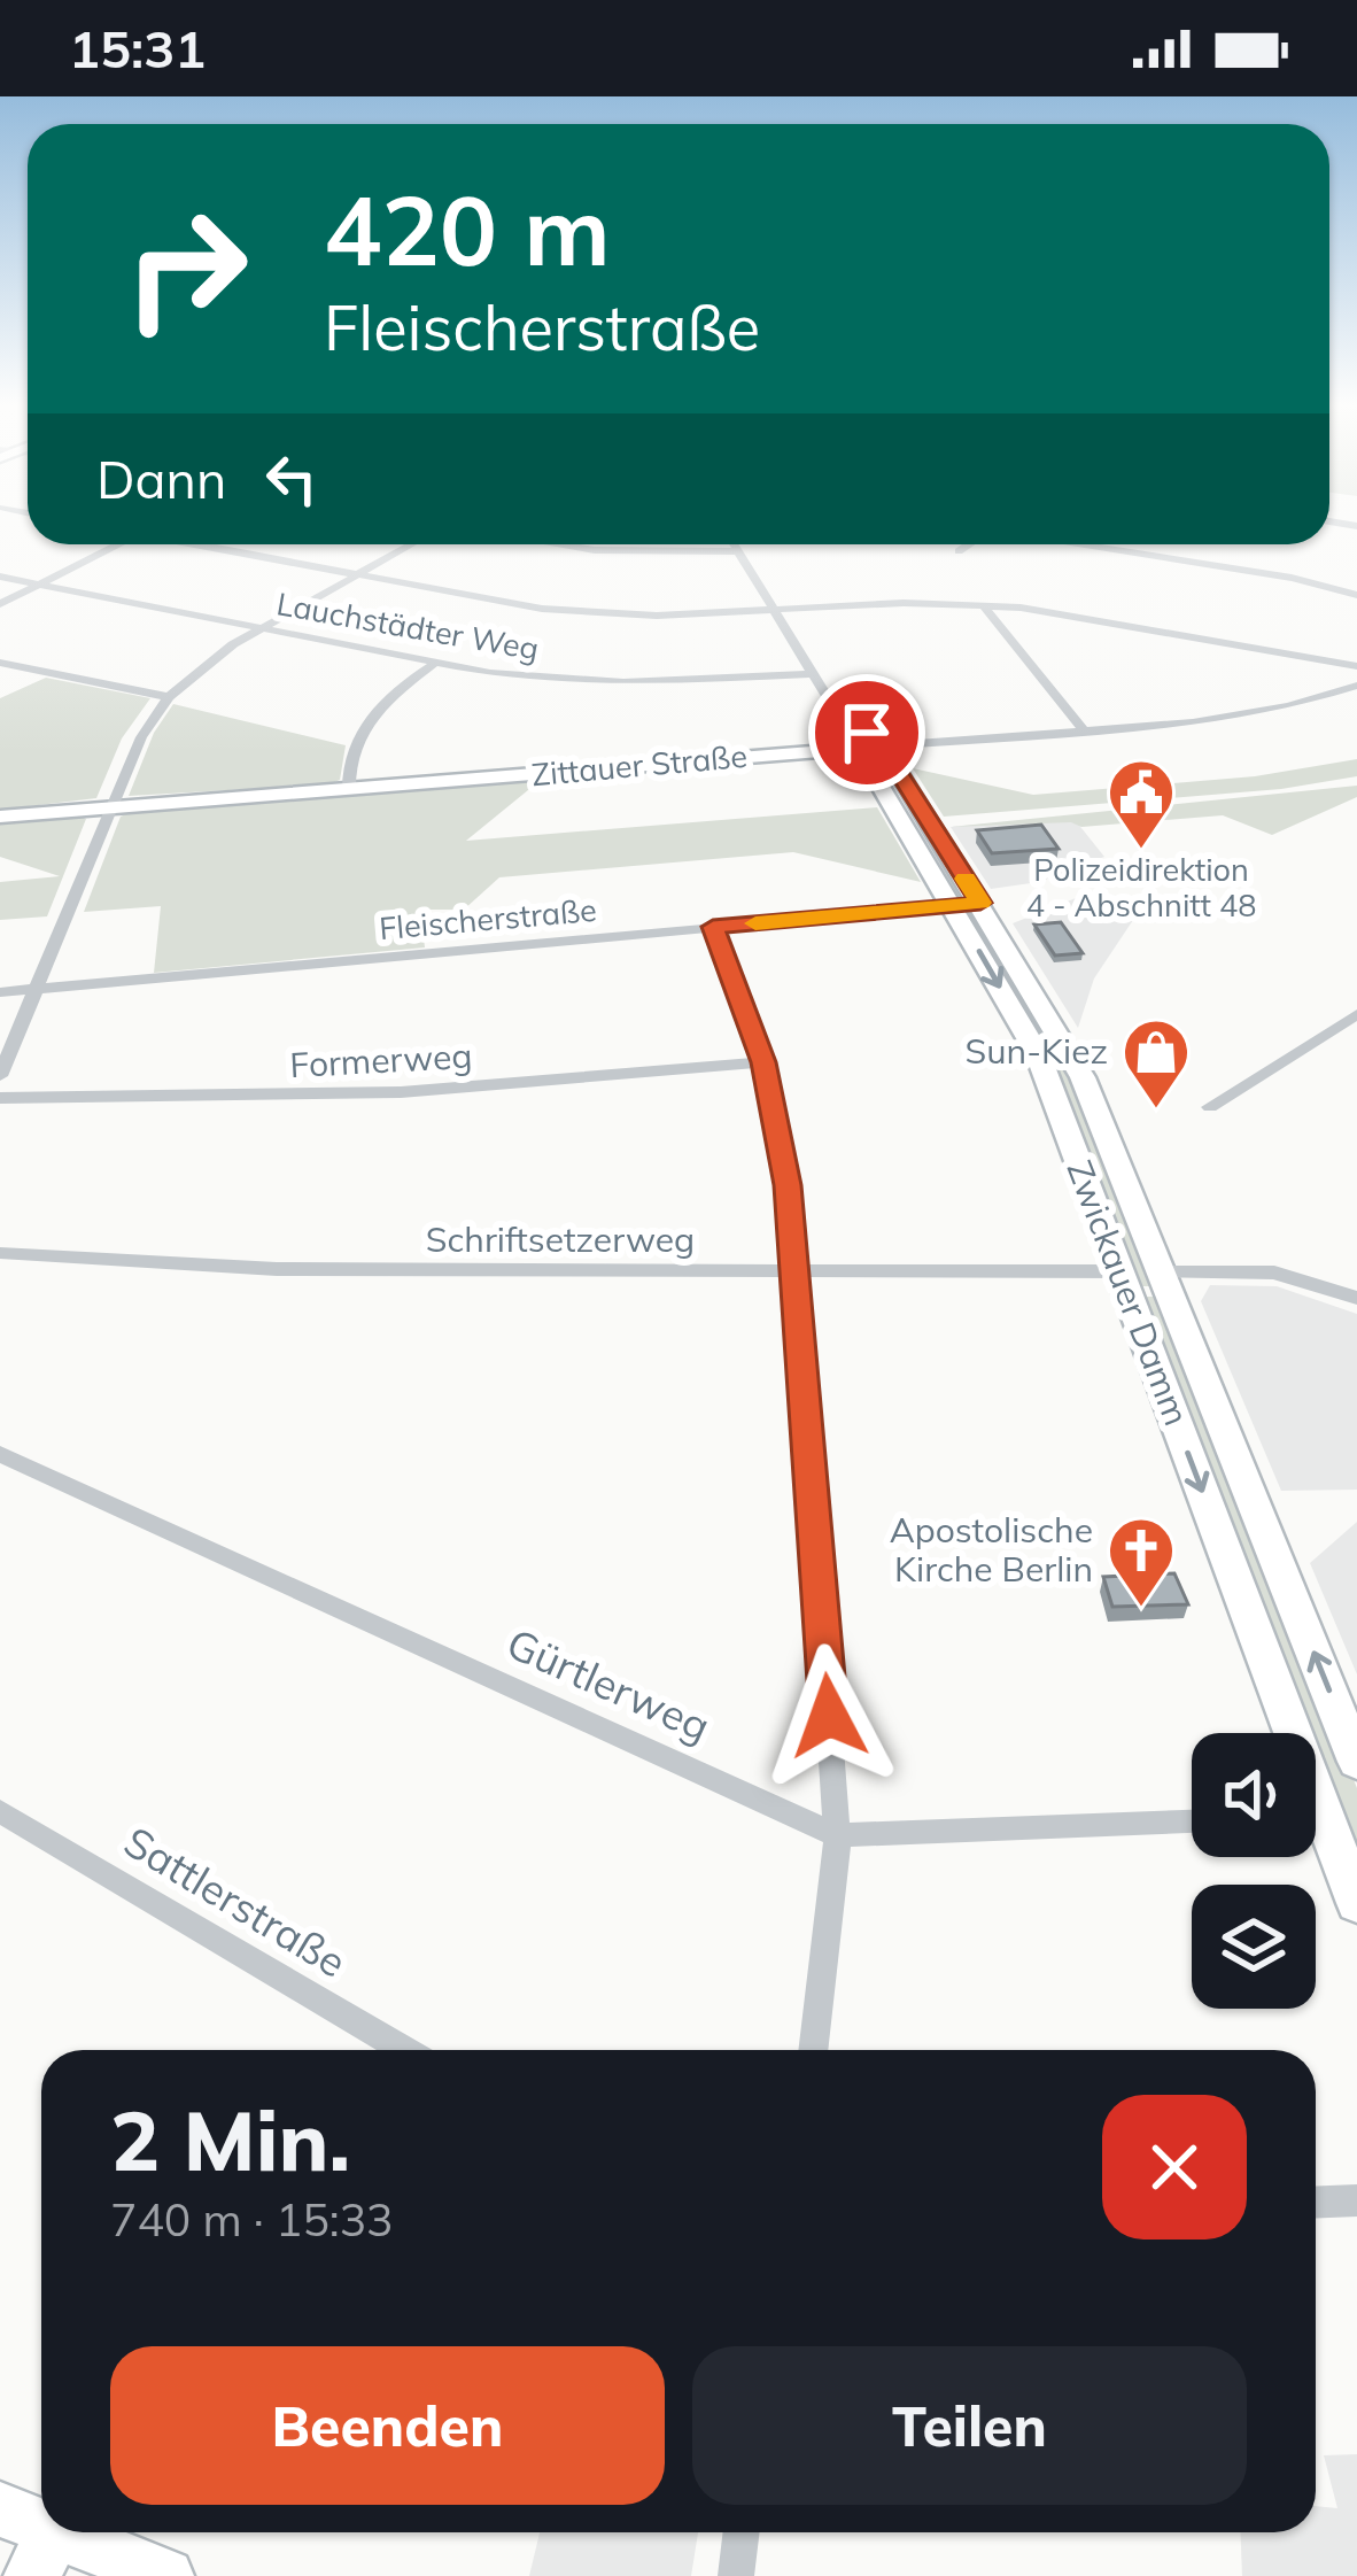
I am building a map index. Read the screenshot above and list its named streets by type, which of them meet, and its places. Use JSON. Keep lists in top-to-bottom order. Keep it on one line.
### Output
{"streets":{"street":["Lauchstädter Weg","Zittauer Straße","Fleischerstraße","Formerweg","Schriftsetzerweg","Zwickauer Damm","Gürtlerweg","Sattlerstraße"]},"crossings":[["Lauchstädter Weg","Zwickauer Damm"],["Zittauer Straße","Zwickauer Damm"],["Fleischerstraße","Zwickauer Damm"],["Schriftsetzerweg","Zwickauer Damm"]],"places":{"public building":["Polizeidirektion 4 - Abschnitt 48"],"shop":["Sun-Kiez"],"church":["Apostolische Kirche Berlin"]},"page":{"status":"15:31","turn":["420 m","Fleischerstraße"],"then":"Dann","heading":["2 Min.","740 m · 15:33"],"buttons":["Beenden","Teilen"]}}
